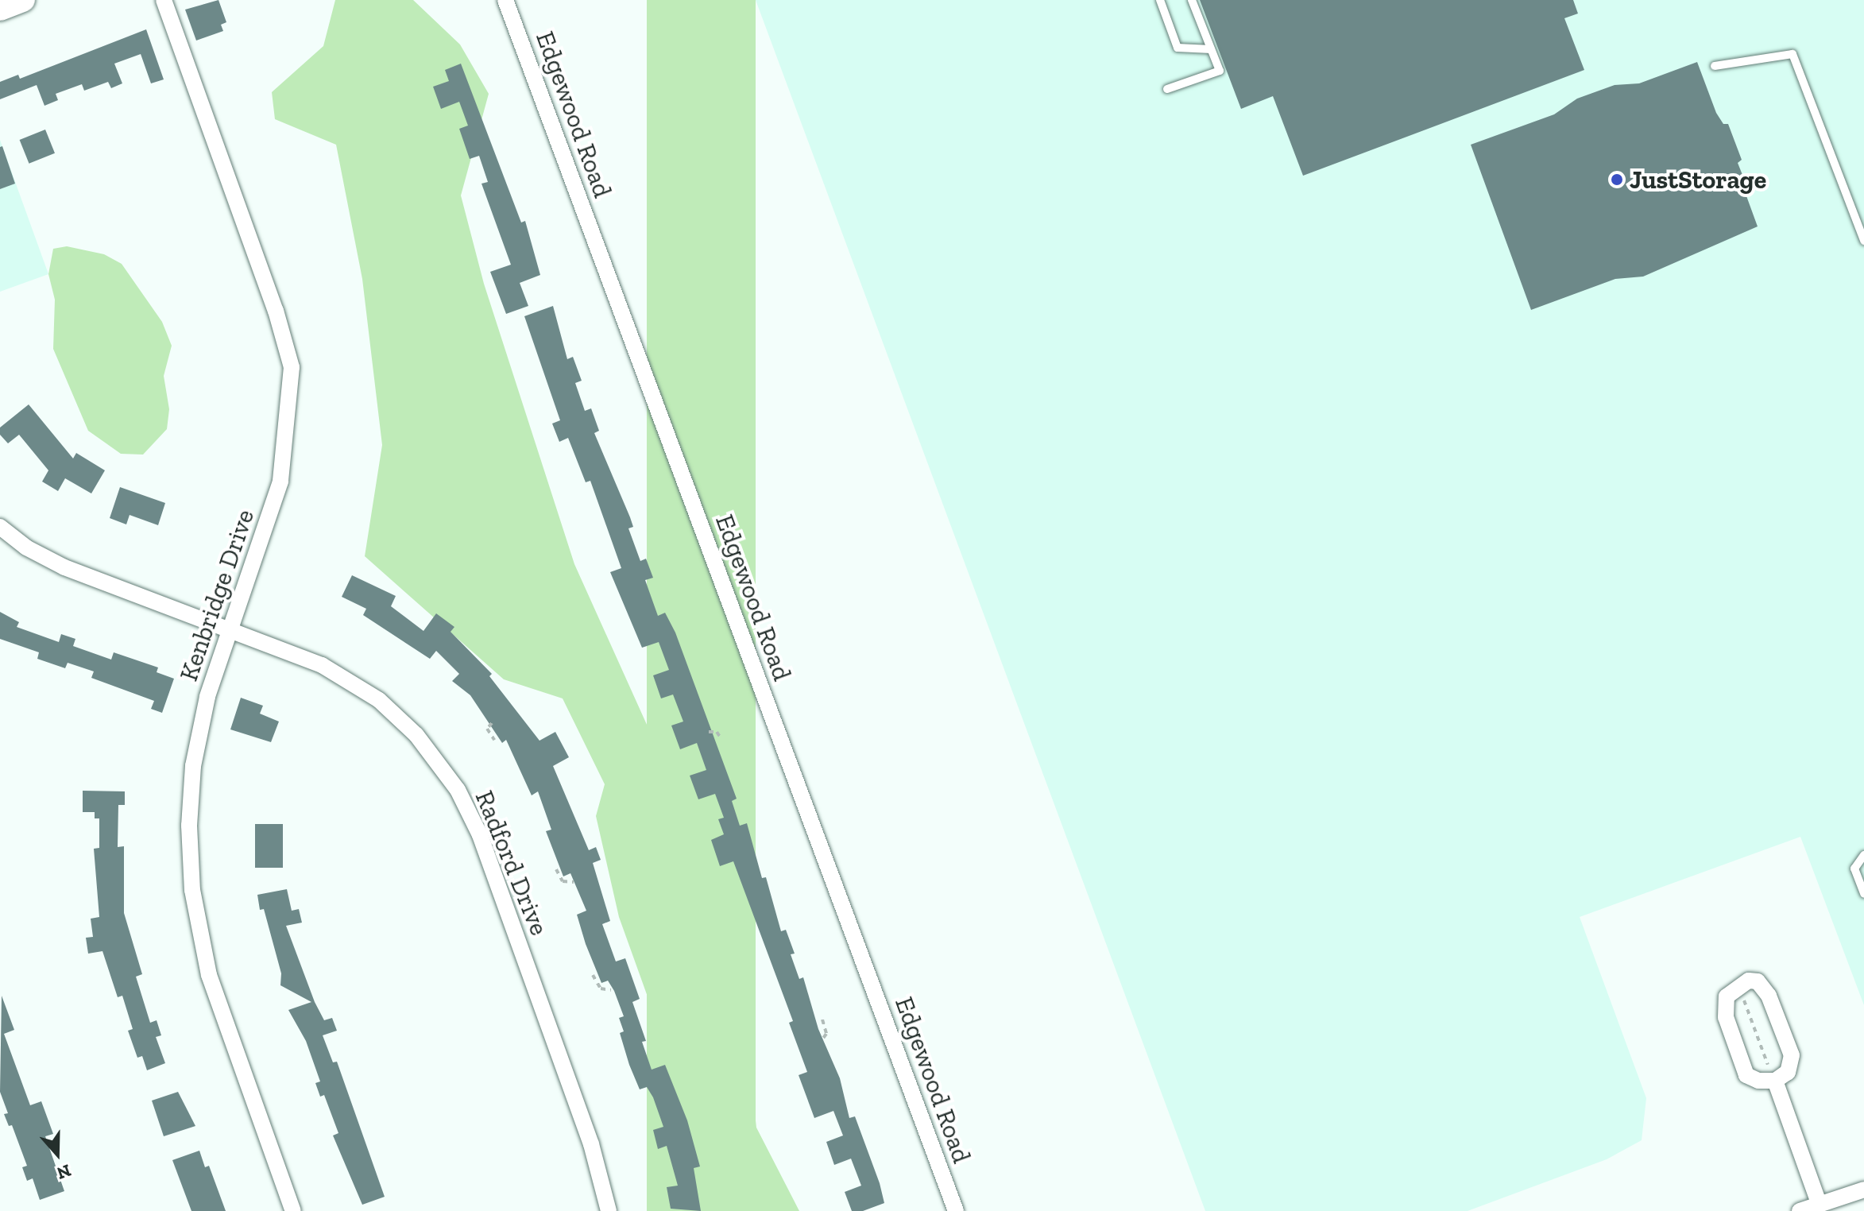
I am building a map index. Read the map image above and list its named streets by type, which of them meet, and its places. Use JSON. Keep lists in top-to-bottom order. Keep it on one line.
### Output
{"streets":{"street":["Edgewood Road","Kenbridge Drive","Radford Drive"]},"crossings":[["Kenbridge Drive","Radford Drive"]],"places":["JustStorage"],"north":"bottom"}
